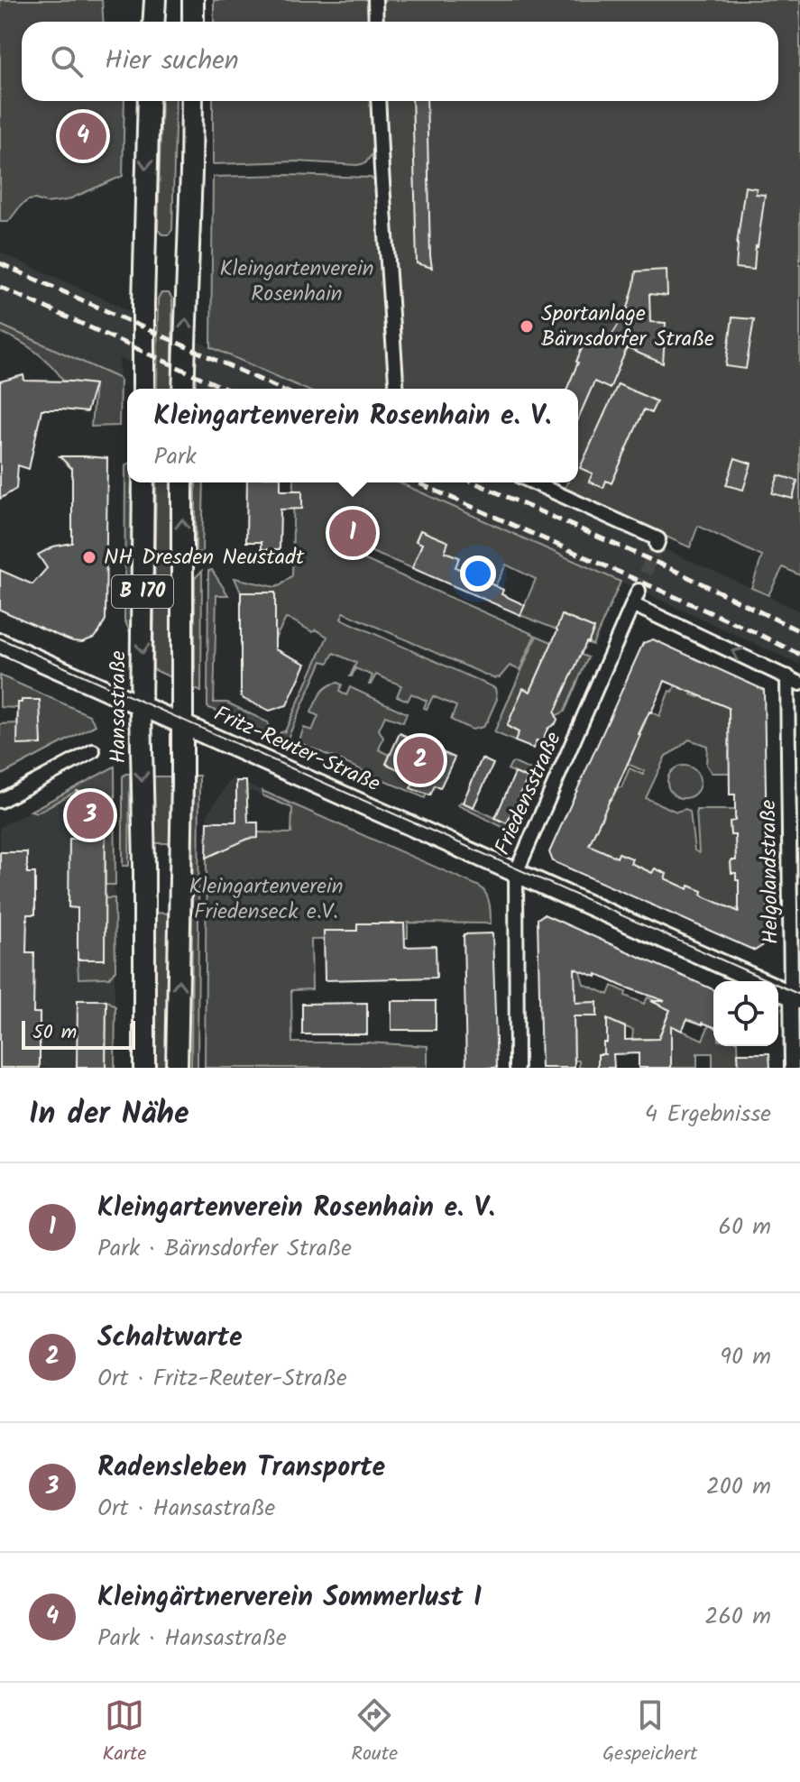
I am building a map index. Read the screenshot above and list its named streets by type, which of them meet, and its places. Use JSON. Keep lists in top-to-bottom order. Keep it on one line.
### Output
{"streets":{"main road":["B 170","Hansastraße","Fritz-Reuter-Straße"],"street":["Friedensstraße","Helgolandstraße"]},"crossings":[["B 170","Fritz-Reuter-Straße"],["Hansastraße","Fritz-Reuter-Straße"],["Fritz-Reuter-Straße","Friedensstraße"],["Fritz-Reuter-Straße","Helgolandstraße"]],"parks":["Kleingartenverein Rosenhain","Kleingartenverein Friedenseck e.V."],"places":["Sportanlage Bärnsdorfer Straße","NH Dresden Neustadt"],"scale_bar":"50 m","page":{"search":"Hier suchen","pins":["4","1","2","3"],"popup":["Kleingartenverein Rosenhain e. V.","Park"],"scale":"50 m","heading":["In der Nähe","4 Ergebnisse"],"list":[{"mark":"1","name":"Kleingartenverein Rosenhain e. V.","note":"Park · Bärnsdorfer Straße","value":"60 m"},{"mark":"2","name":"Schaltwarte","note":"Ort · Fritz-Reuter-Straße","value":"90 m"},{"mark":"3","name":"Radensleben Transporte","note":"Ort · Hansastraße","value":"200 m"},{"mark":"4","name":"Kleingärtnerverein Sommerlust I","note":"Park · Hansastraße","value":"260 m"}],"nav":["Karte","Route","Gespeichert"]}}
